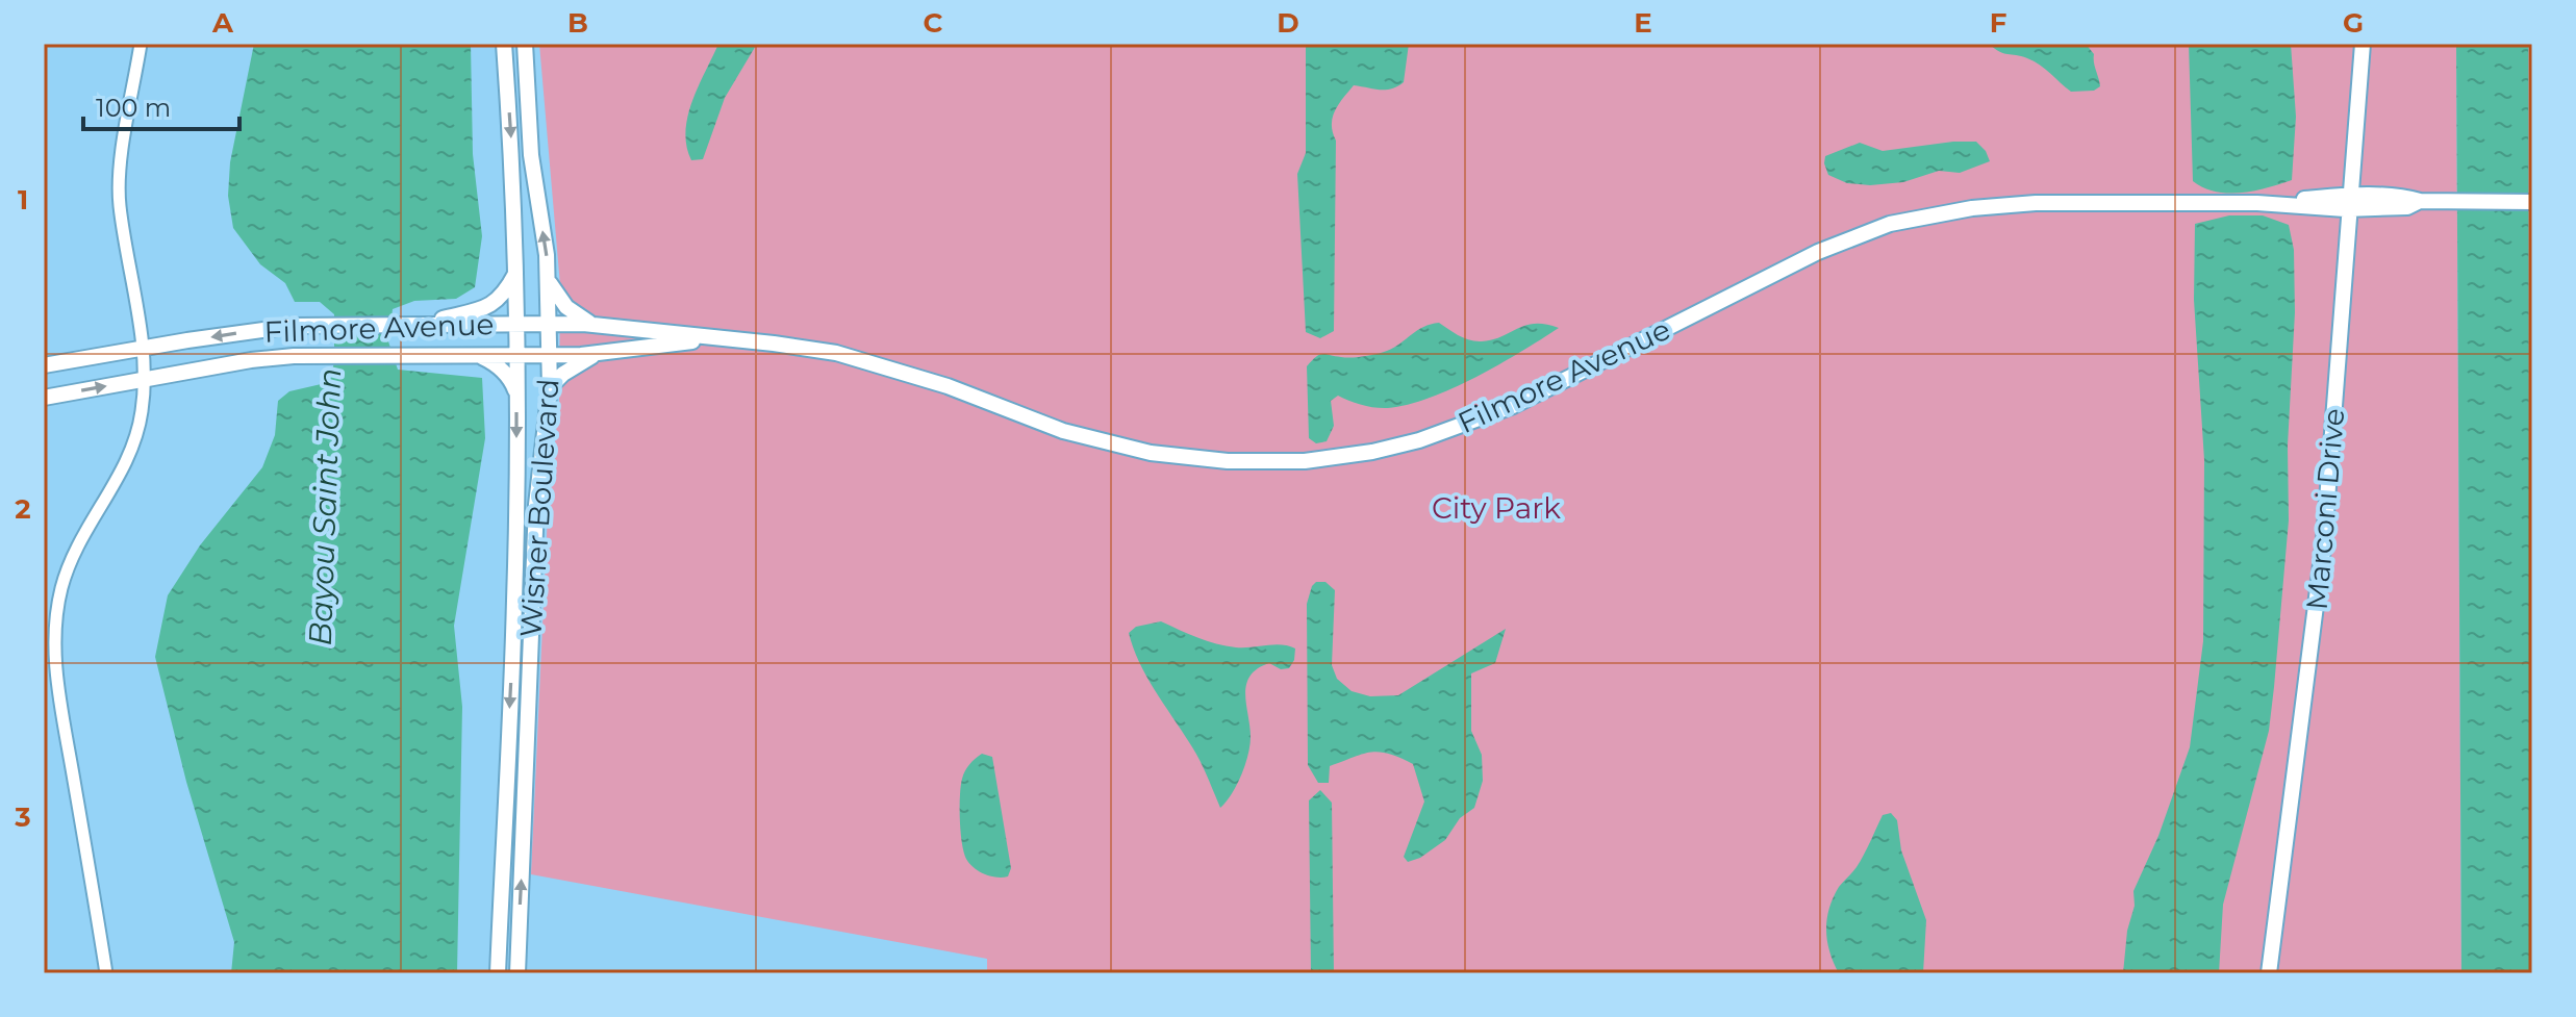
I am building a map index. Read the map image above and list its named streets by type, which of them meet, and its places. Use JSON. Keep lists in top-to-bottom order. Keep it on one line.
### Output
{"streets":{"street":["Filmore Avenue","Wisner Boulevard","Marconi Drive"]},"crossings":[["Filmore Avenue","Wisner Boulevard"],["Filmore Avenue","Marconi Drive"]],"water":["Bayou Saint John"],"parks":["City Park"],"scale_bar":"100 m","grid":{"columns":["A","B","C","D","E","F","G"],"rows":["1","2","3"]}}
